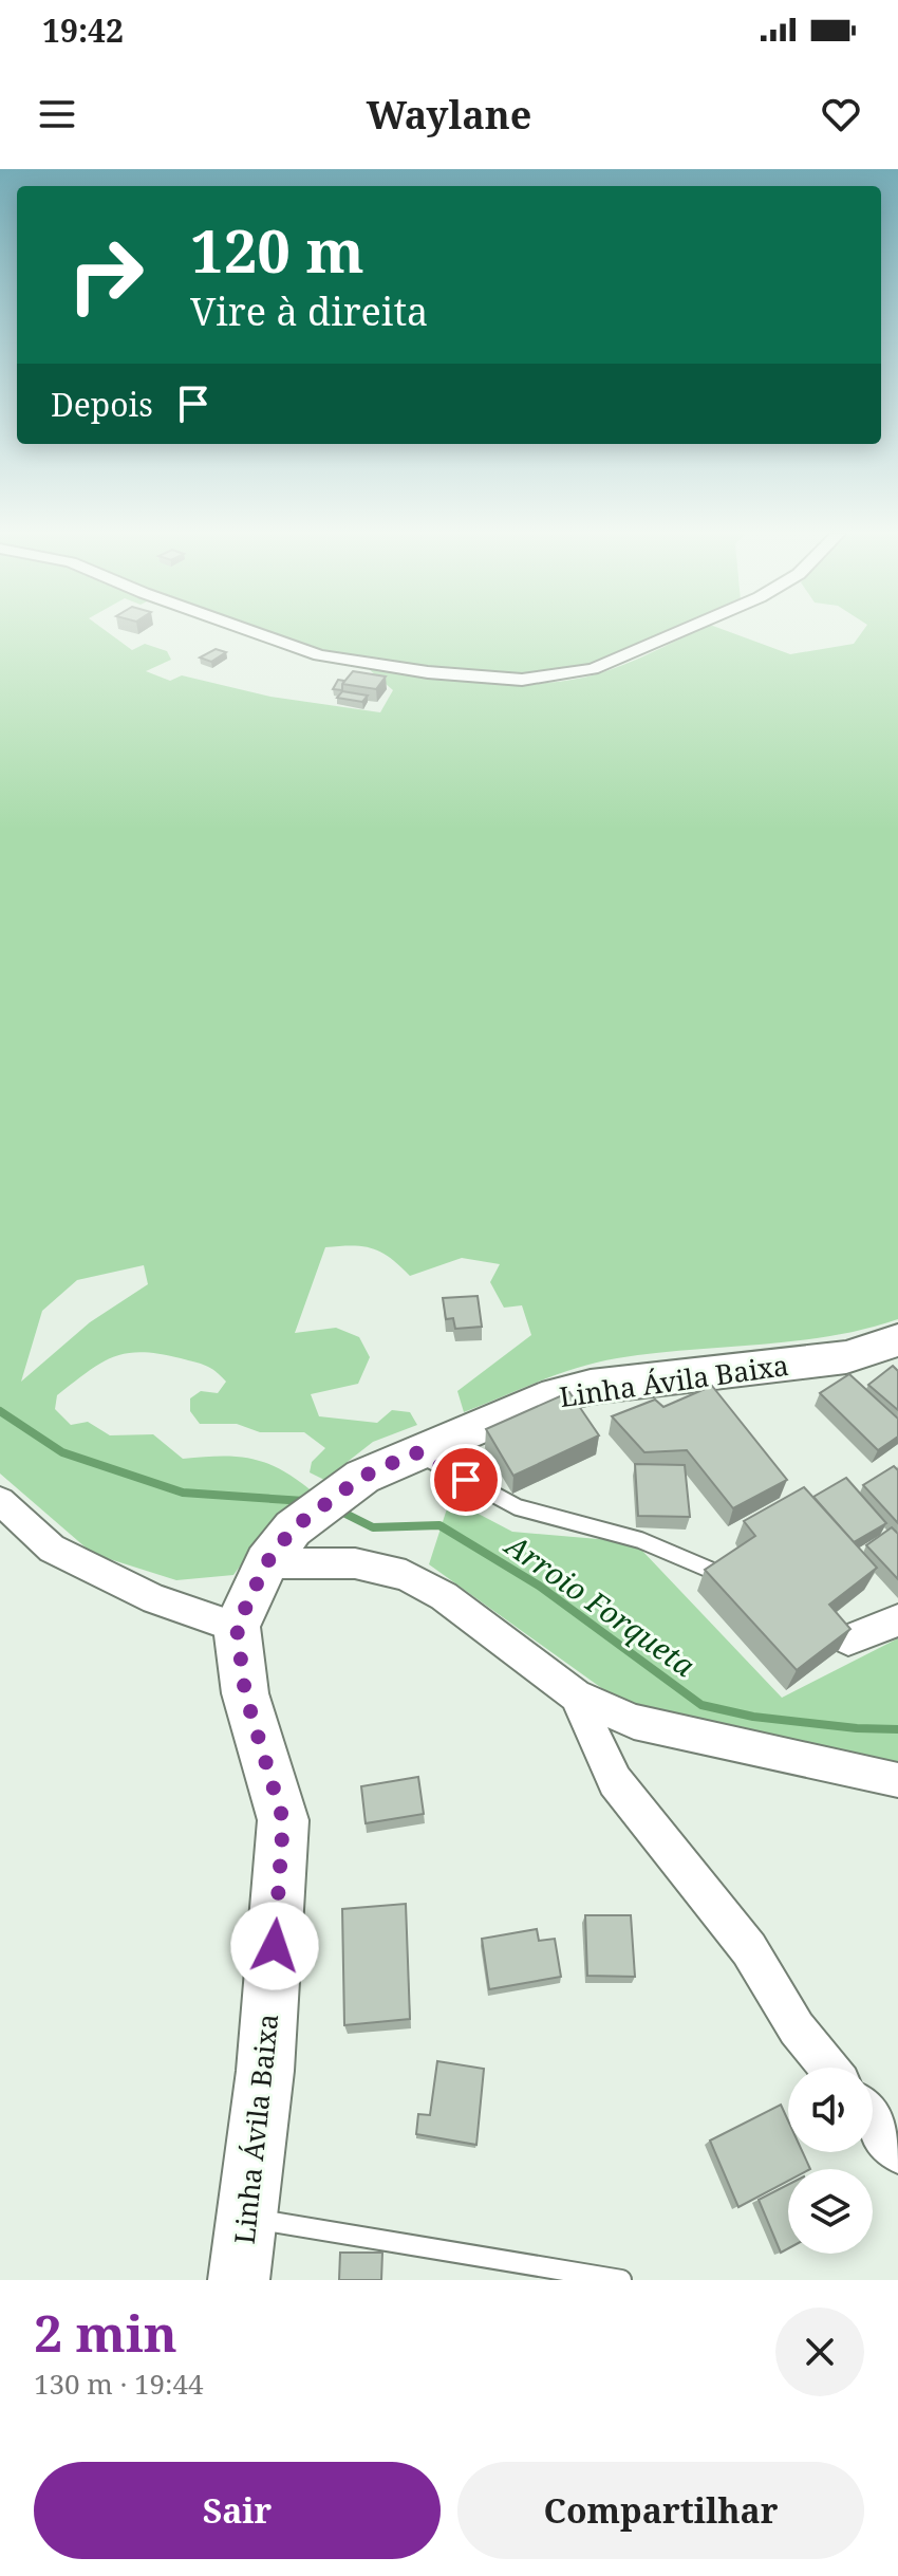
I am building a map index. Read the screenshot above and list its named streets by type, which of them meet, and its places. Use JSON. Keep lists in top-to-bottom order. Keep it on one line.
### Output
{"streets":{"street":["Linha Ávila Baixa"]},"water":["Arroio Forqueta"],"page":{"status":"19:42","header":"Waylane","turn":["120 m","Vire à direita"],"then":"Depois","heading":["2 min","130 m · 19:44"],"buttons":["Sair","Compartilhar"]}}
